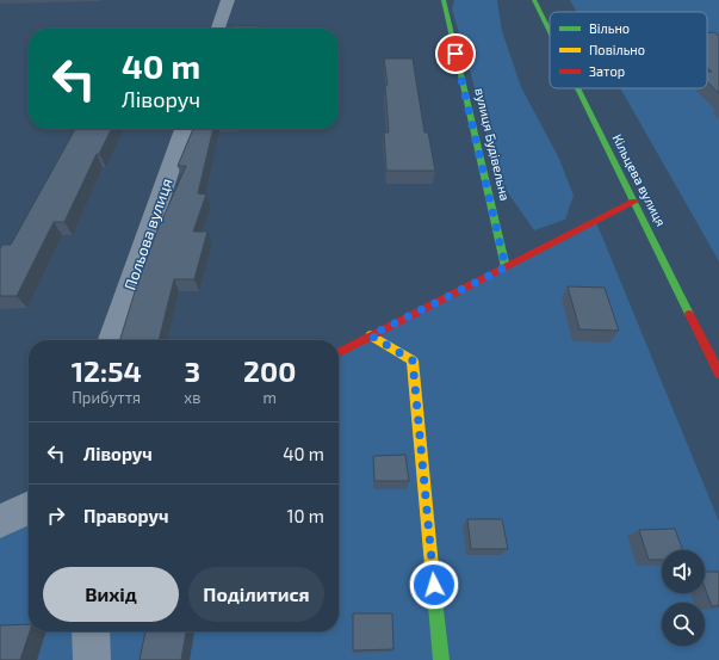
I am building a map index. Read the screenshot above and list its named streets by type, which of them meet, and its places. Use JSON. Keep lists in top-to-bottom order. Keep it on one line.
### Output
{"streets":{"street":["вулиця Будівельна","Кільцева вулиця","Польова вулиця"]},"legend":["Вільно","Повільно","Затор"],"page":{"turn":["40 m","Ліворуч"],"eta":["12:54","Прибуття","3","хв","200","m"],"list":[{"name":"Ліворуч","value":"40 m"},{"name":"Праворуч","value":"10 m"}],"buttons":["Вихід","Поділитися"]}}
